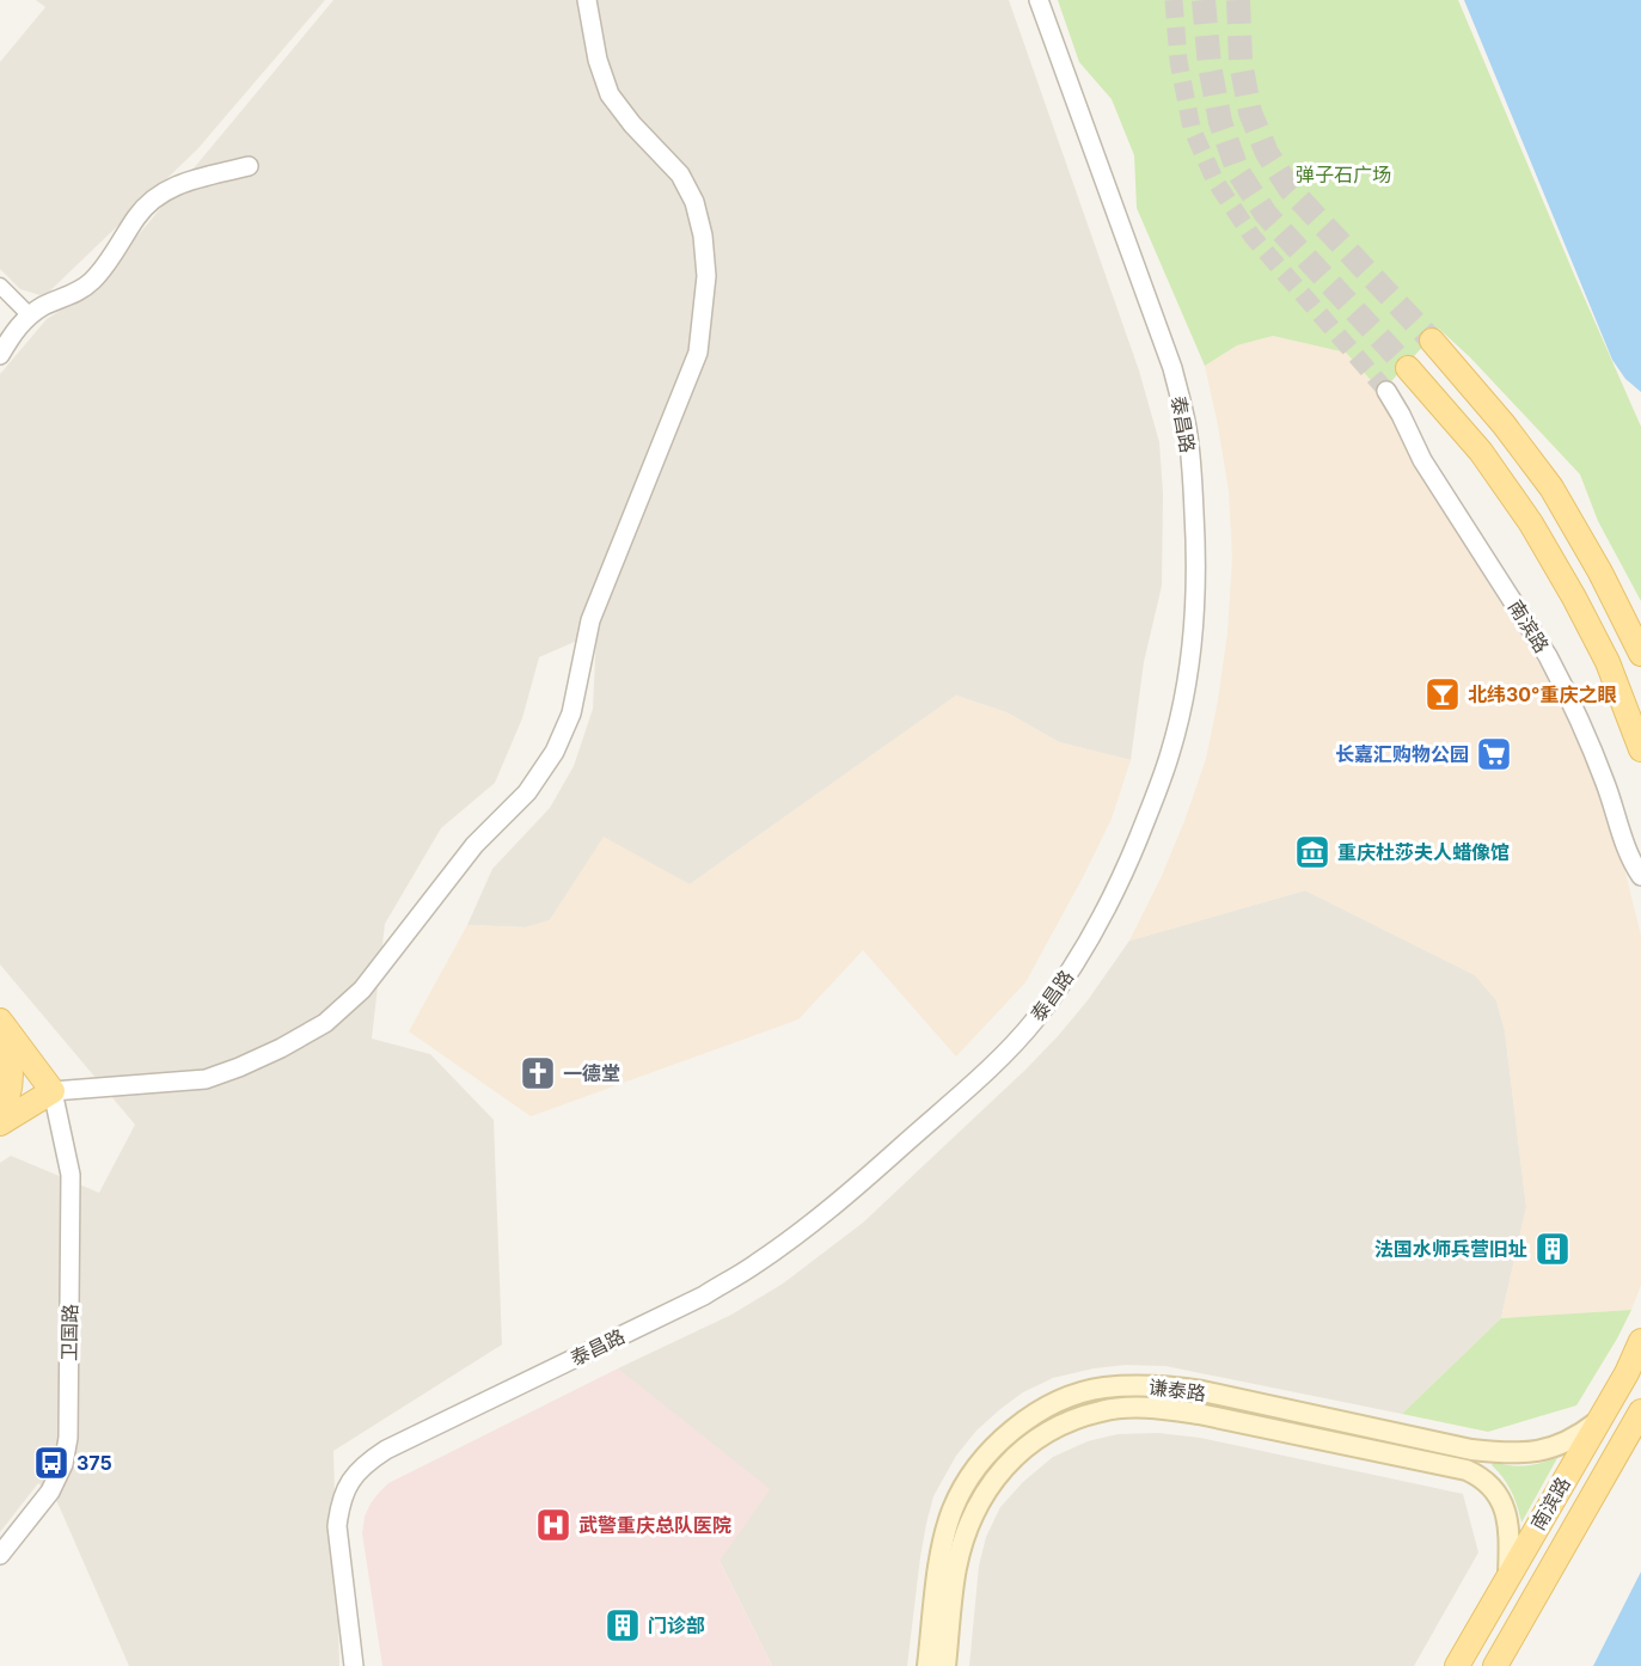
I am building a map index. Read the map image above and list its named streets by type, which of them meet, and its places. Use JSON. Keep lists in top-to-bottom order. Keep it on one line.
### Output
{"streets":{"main road":["南滨路","谦泰路"],"street":["泰昌路","卫国路"]},"crossings":[["南滨路","谦泰路"]],"parks":["弹子石广场"],"places":{"bar":["北纬30°重庆之眼"],"supermarket":["长嘉汇购物公园"],"museum":["重庆杜莎夫人蜡像馆"],"church":["一德堂"],"building":["法国水师兵营旧址","门诊部"],"bus stop":["375"],"hospital":["武警重庆总队医院"]}}
